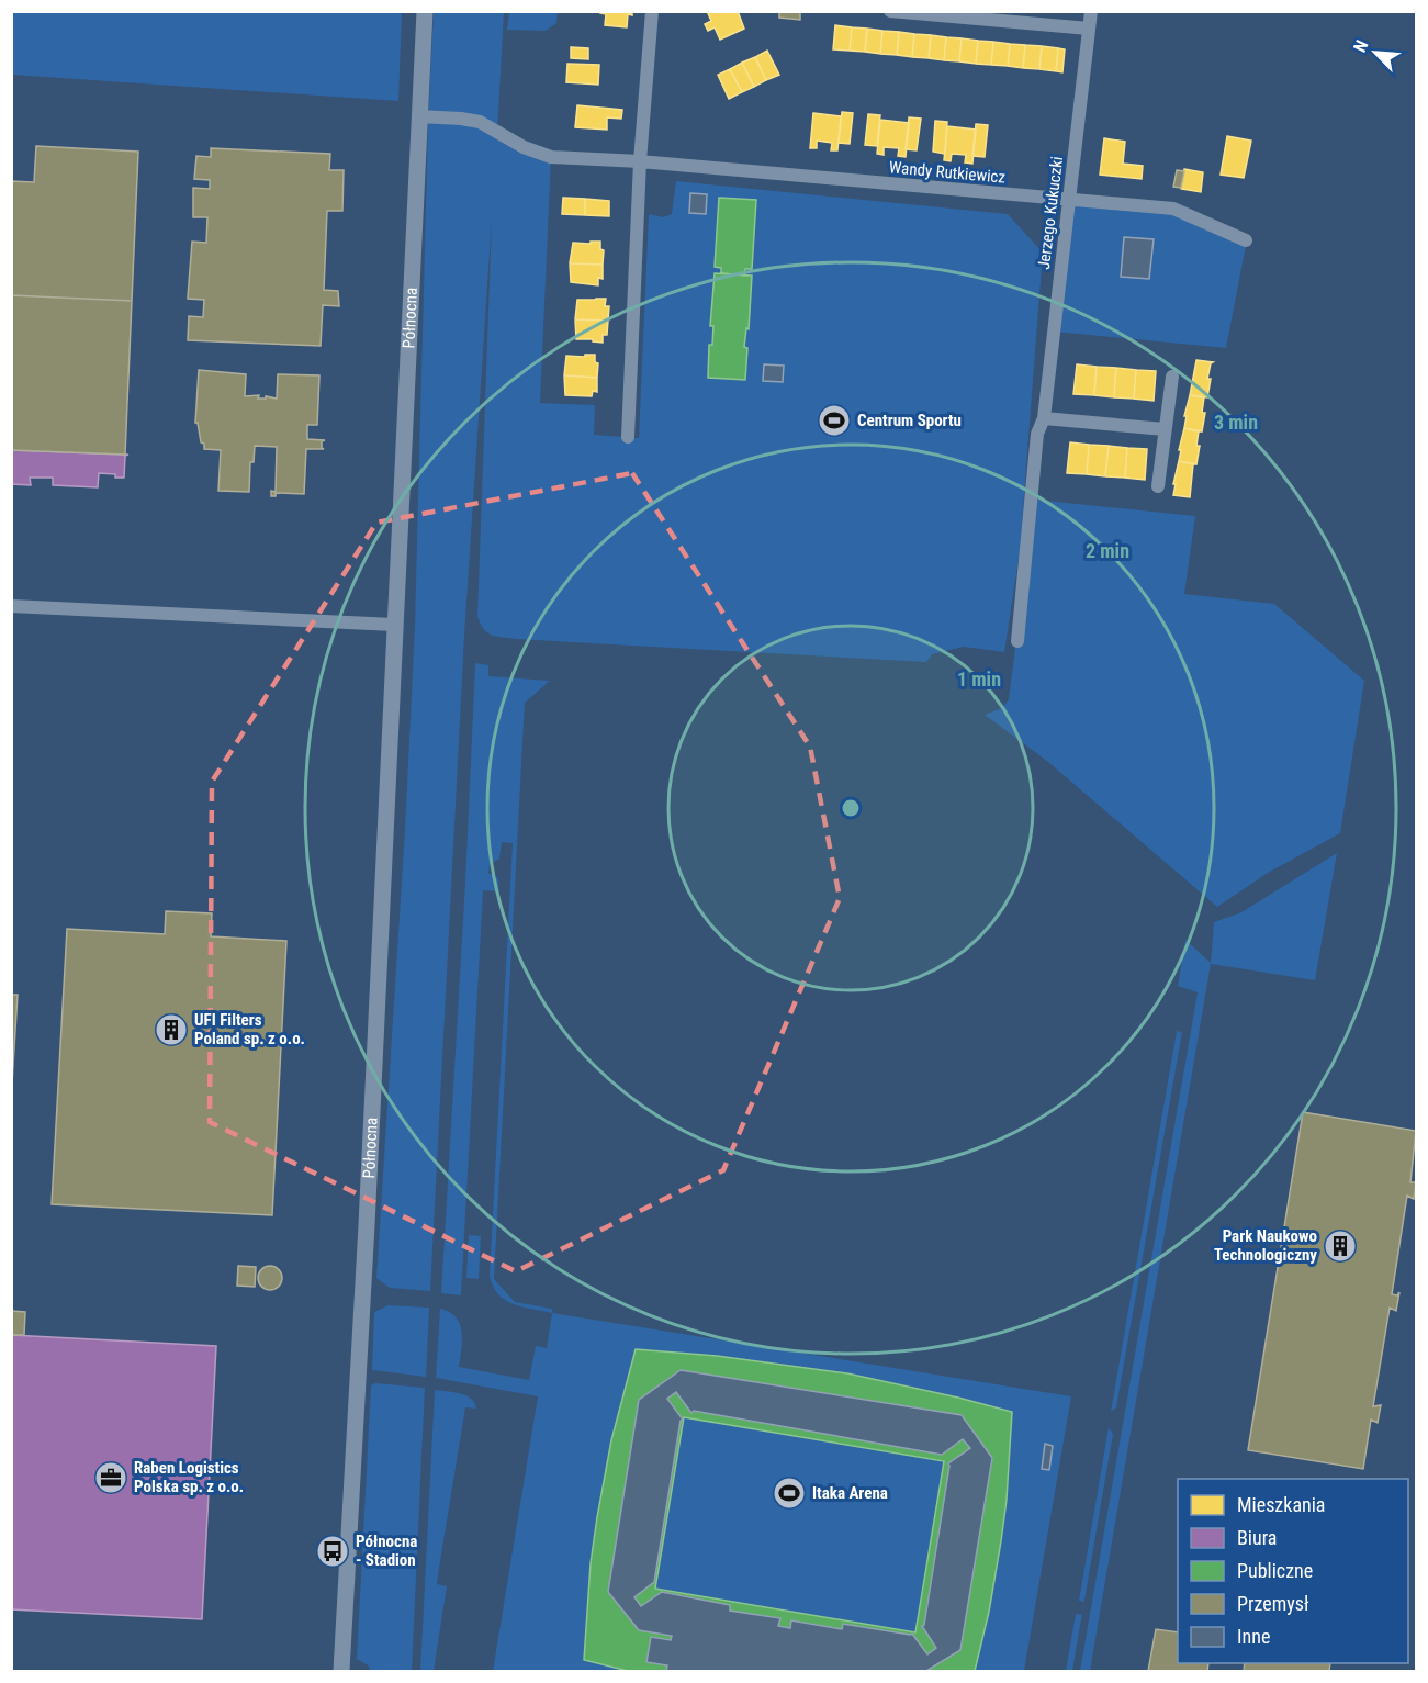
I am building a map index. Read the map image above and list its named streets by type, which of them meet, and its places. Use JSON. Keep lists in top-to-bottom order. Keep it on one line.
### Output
{"streets":{"street":["Wandy Rutkiewicz","Jerzego Kukuczki","Północna"]},"crossings":[["Wandy Rutkiewicz","Jerzego Kukuczki"],["Wandy Rutkiewicz","Północna"]],"places":{"sports":["Centrum Sportu","Itaka Arena"],"building":["UFI Filters Poland sp. z o.o.","Park Naukowo Technologiczny"],"office":["Raben Logistics Polska sp. z o.o."],"bus stop":["Północna - Stadion"]},"legend":["Mieszkania","Biura","Publiczne","Przemysł","Inne"],"north":"top left","rings":["3 min","2 min","1 min"]}
